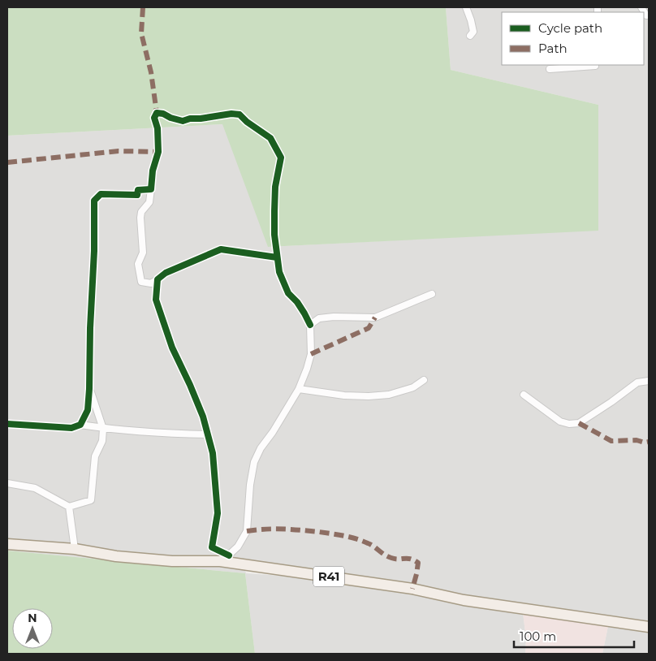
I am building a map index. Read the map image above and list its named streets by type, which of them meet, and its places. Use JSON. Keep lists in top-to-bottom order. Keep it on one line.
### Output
{"streets":{"main road":["R41"]},"legend":["Cycle path","Path"],"scale_bar":"100 m","north":"top"}
